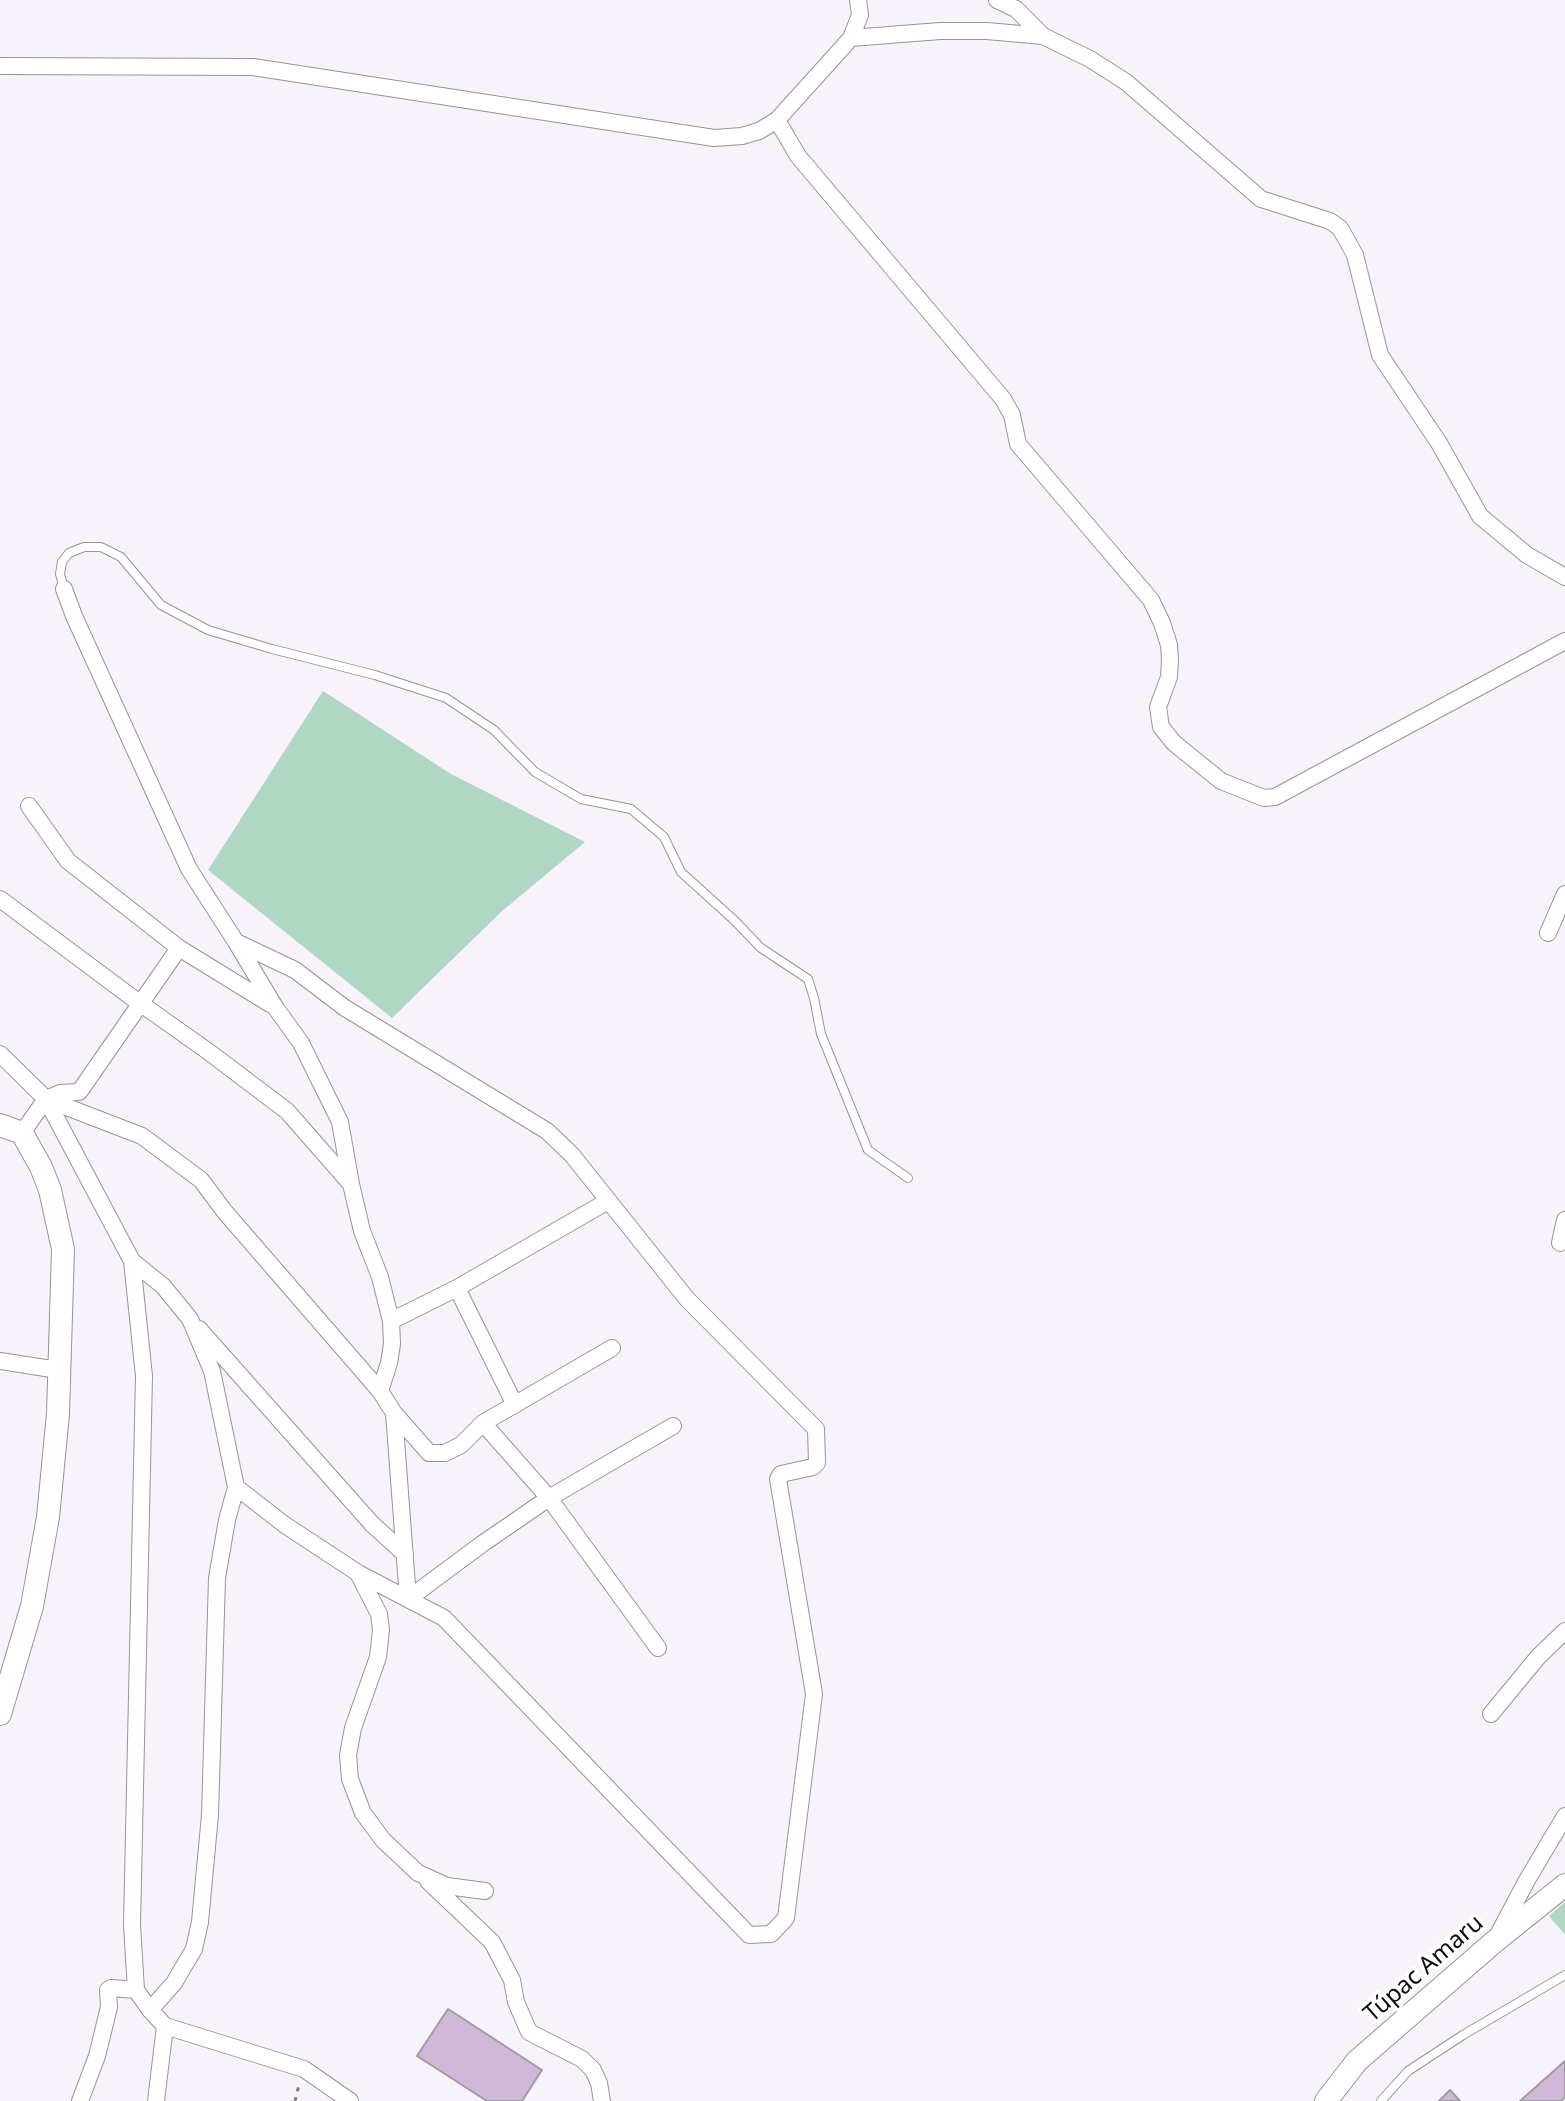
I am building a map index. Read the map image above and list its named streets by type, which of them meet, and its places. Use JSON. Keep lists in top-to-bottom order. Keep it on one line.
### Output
{"streets":{"main road":["Túpac Amaru"]}}
